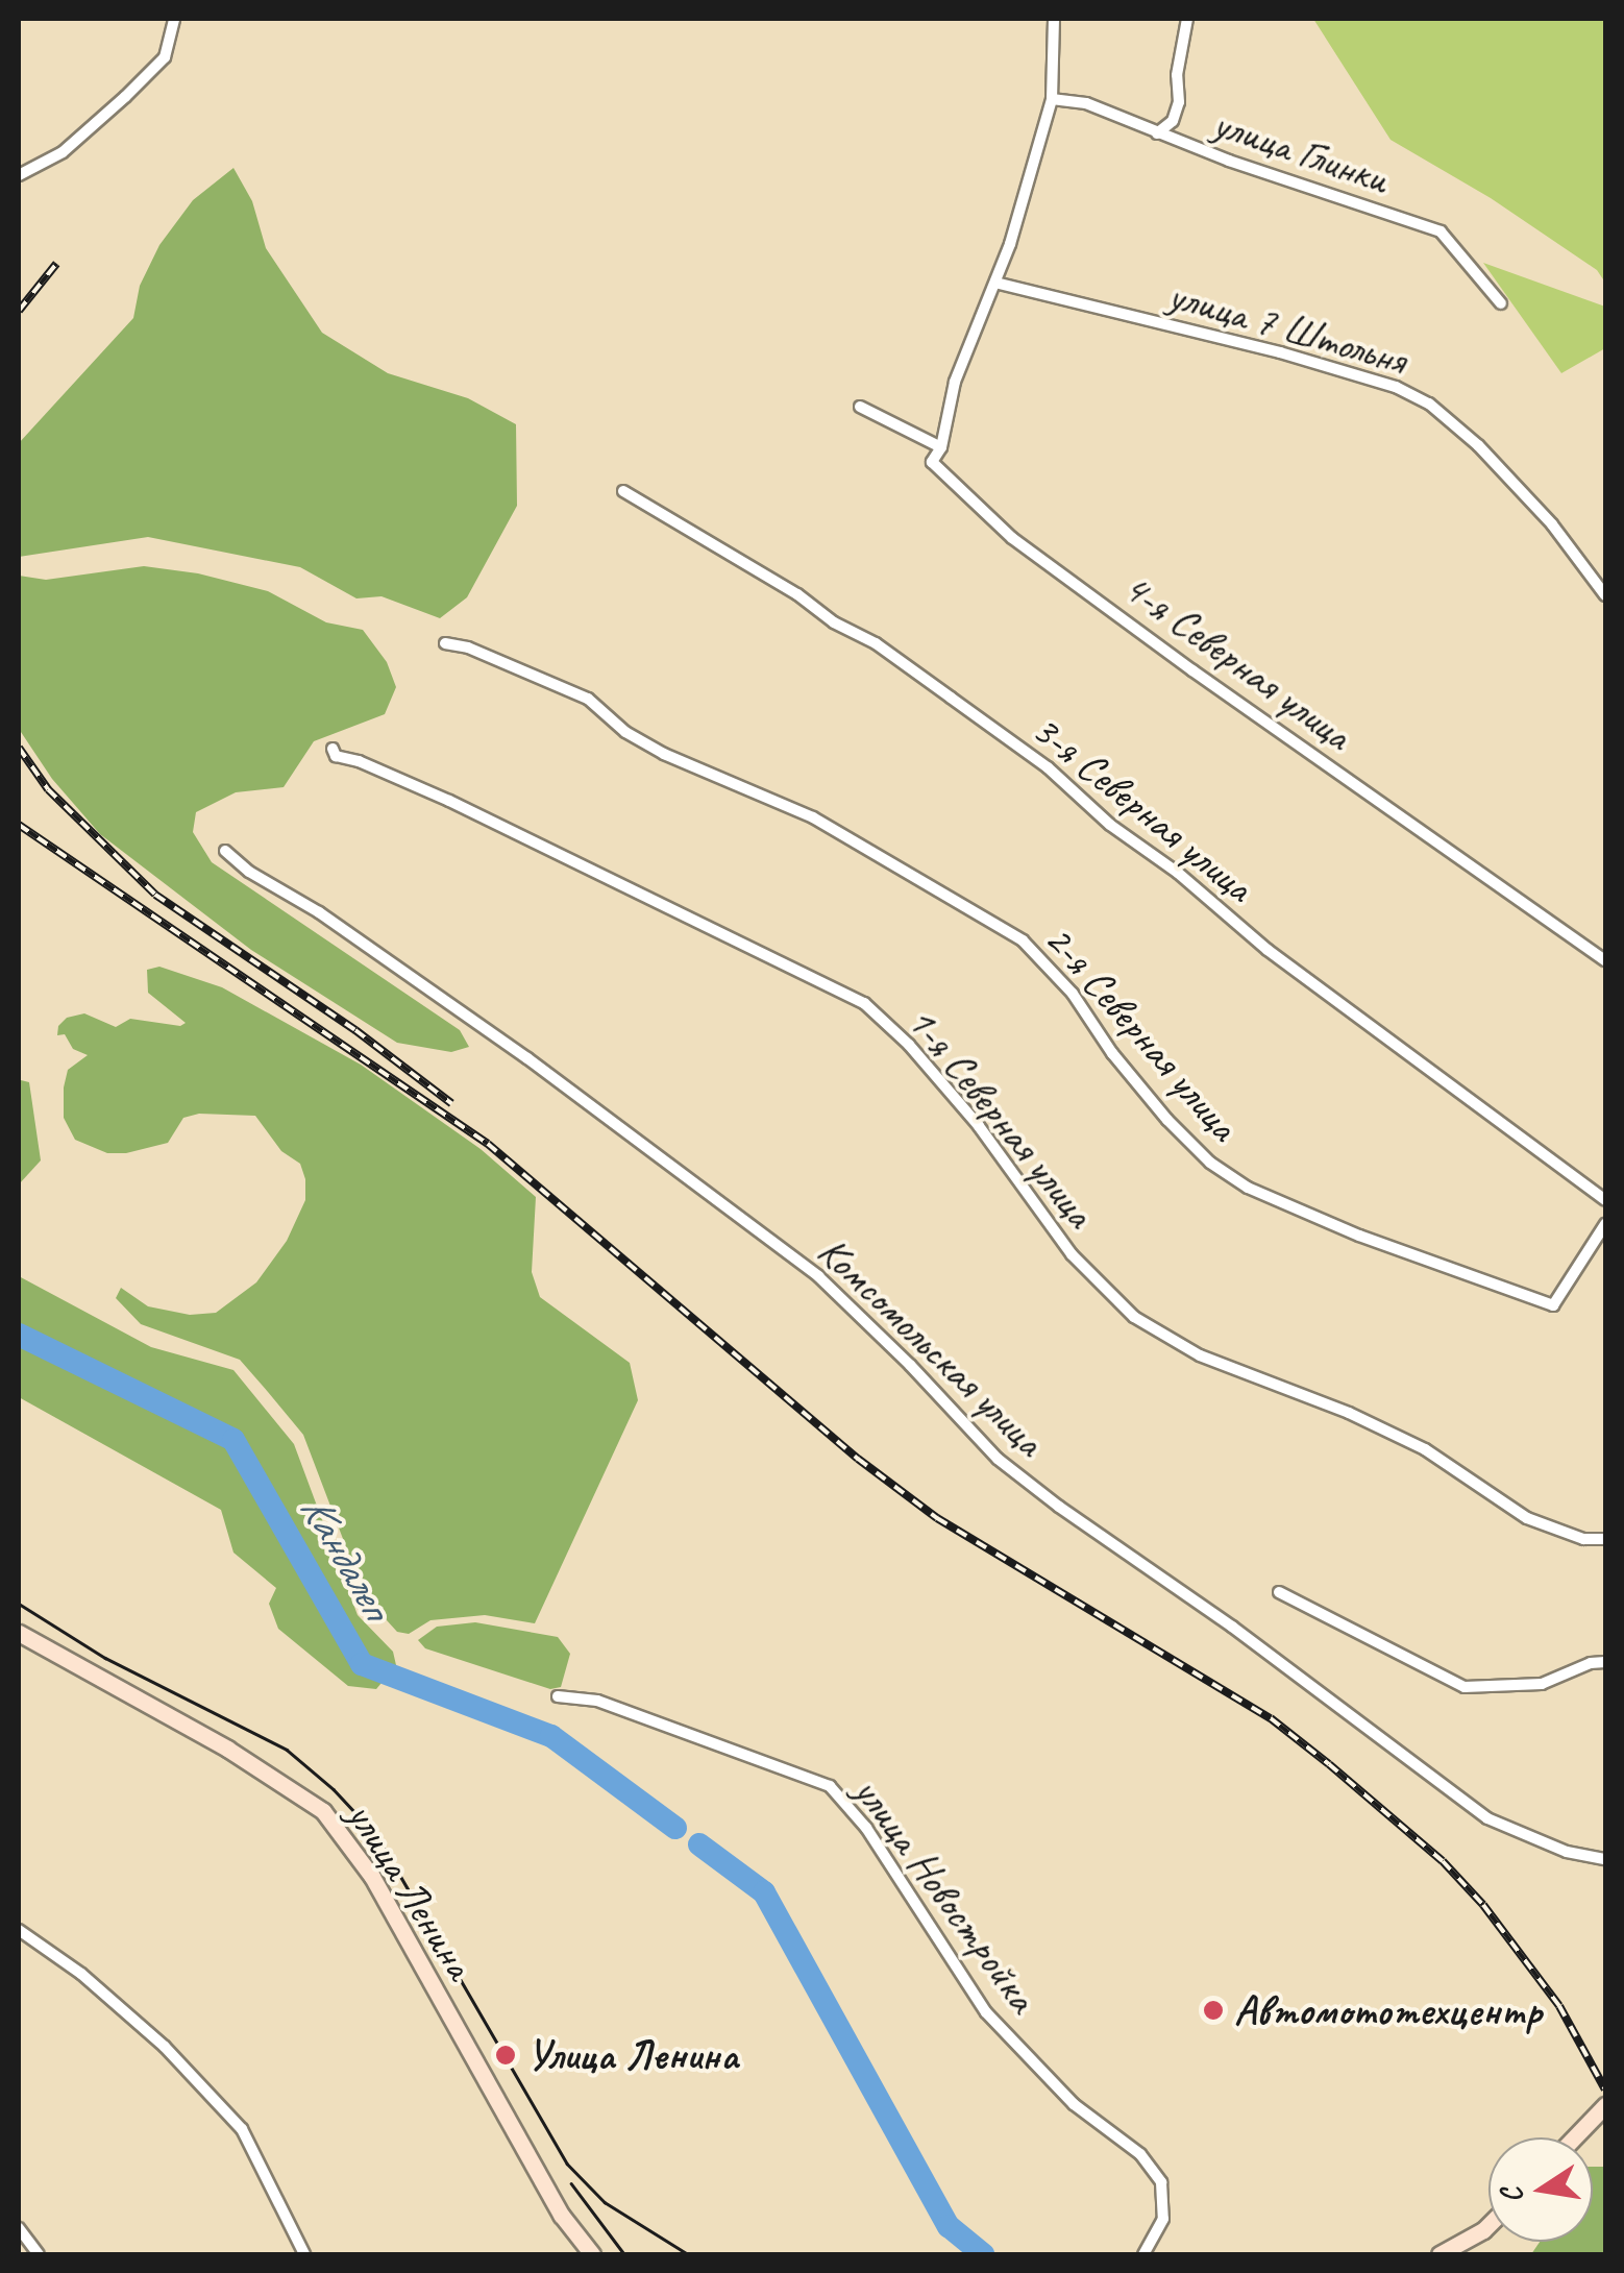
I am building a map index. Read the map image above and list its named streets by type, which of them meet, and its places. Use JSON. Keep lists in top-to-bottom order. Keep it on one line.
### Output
{"streets":{"main road":["улица Ленина"],"street":["улица Глинки","улица 7 Штольня","4-я Северная улица","3-я Северная улица","2-я Северная улица","1-я Северная улица","Комсомольская улица","улица Новостройка"]},"water":["Кандалеп"],"places":["Автомототехцентр","Улица Ленина"],"north":"left"}
